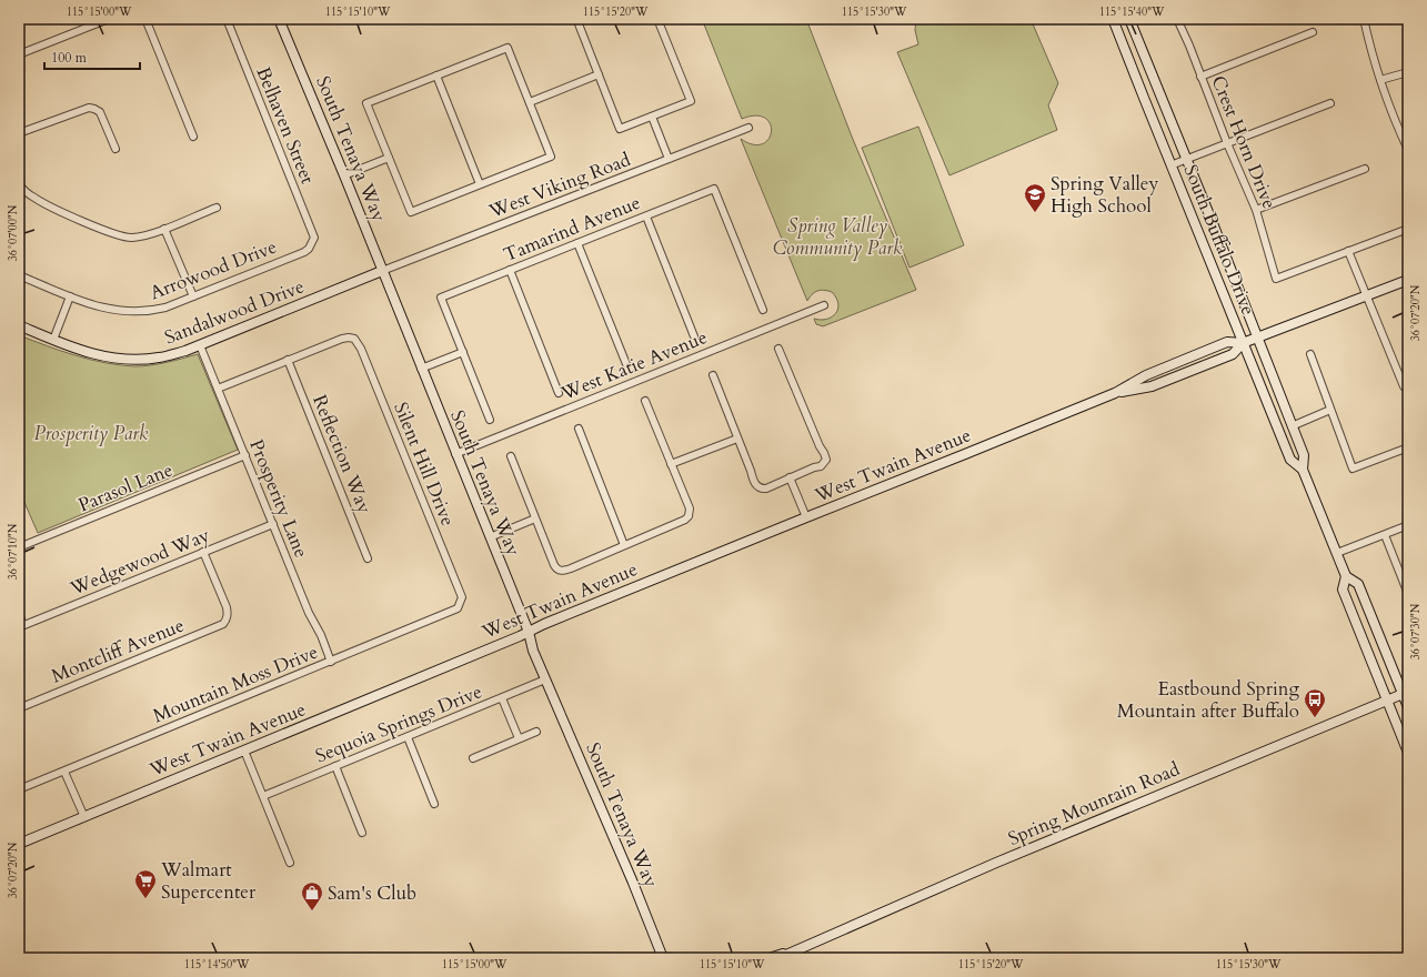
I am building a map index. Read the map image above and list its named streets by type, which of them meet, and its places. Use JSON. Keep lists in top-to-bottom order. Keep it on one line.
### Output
{"streets":{"street":["Belhaven Street","Crest Horn Drive","South Tenaya Way","West Viking Road","Tamarind Avenue","South Buffalo Drive","Arrowood Drive","Sandalwood Drive","West Katie Avenue","Reflection Way","Silent Hill Drive","West Twain Avenue","Parasol Lane","Prosperity Lane","Wedgewood Way","Montcliff Avenue","Mountain Moss Drive","Sequoia Springs Drive","Spring Mountain Road"]},"crossings":[["Belhaven Street","Arrowood Drive"],["South Tenaya Way","West Viking Road"],["South Tenaya Way","Sandalwood Drive"],["South Tenaya Way","West Katie Avenue"],["South Tenaya Way","West Twain Avenue"],["South Tenaya Way","Sequoia Springs Drive"],["West Viking Road","Sandalwood Drive"],["South Buffalo Drive","West Twain Avenue"],["South Buffalo Drive","Spring Mountain Road"],["Sandalwood Drive","Prosperity Lane"],["Reflection Way","Silent Hill Drive"],["Silent Hill Drive","Mountain Moss Drive"],["Parasol Lane","Prosperity Lane"],["Prosperity Lane","Wedgewood Way"],["Prosperity Lane","Mountain Moss Drive"],["Wedgewood Way","Montcliff Avenue"]],"parks":["Spring Valley Community Park","Prosperity Park"],"places":{"school or university":["Spring Valley High School"],"bus stop":["Eastbound Spring Mountain after Buffalo"],"supermarket":["Walmart Supercenter"],"shop":["Sam's Club"]},"scale_bar":"100 m","coordinates":["115°15'00\"W","115°15'10\"W","115°15'20\"W","115°15'30\"W","115°15'40\"W","36°07'00\"N","36°07'20\"N","36°07'10\"N","36°07'30\"N","115°14'50\"W"]}
